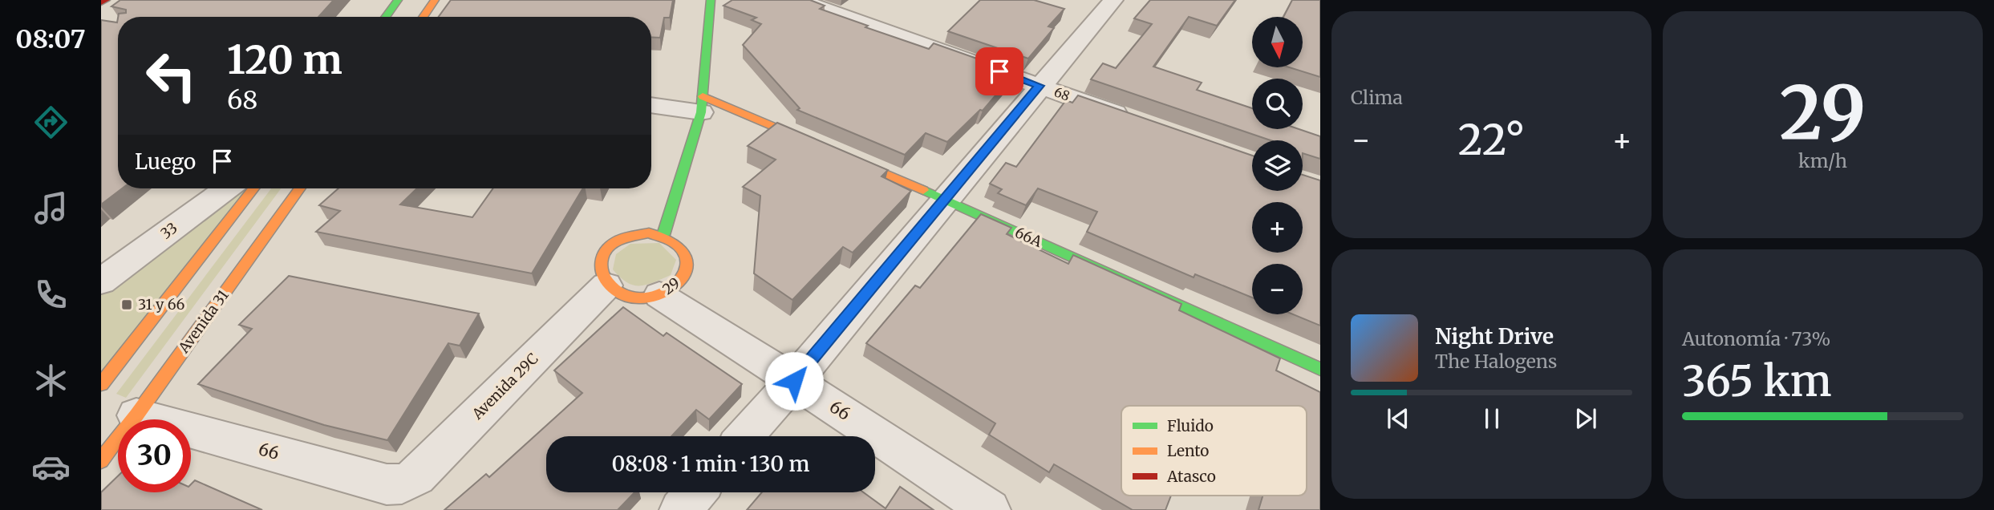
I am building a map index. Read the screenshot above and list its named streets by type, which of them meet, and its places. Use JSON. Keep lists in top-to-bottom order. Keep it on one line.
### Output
{"streets":{"street":["68","33","66A","29","Avenida 31","Avenida 29C","66"]},"crossings":[["29","Avenida 29C"],["29","66"],["Avenida 31","66"],["Avenida 29C","66"]],"places":{"transit":["31 y 66"]},"legend":["Fluido","Lento","Atasco"],"north":"bottom","page":{"tabs":"08:07","tile":["Clima",["29","km/h"],["Autonomía · 73%","365 km"]],"map_buttons":["+","−"],"turn":["120 m","68"],"heat":["−","22°","+"],"then":"Luego","song":["Night Drive","The Halogens"],"limit":"30","trip":"08:08 · 1 min · 130 m"}}
